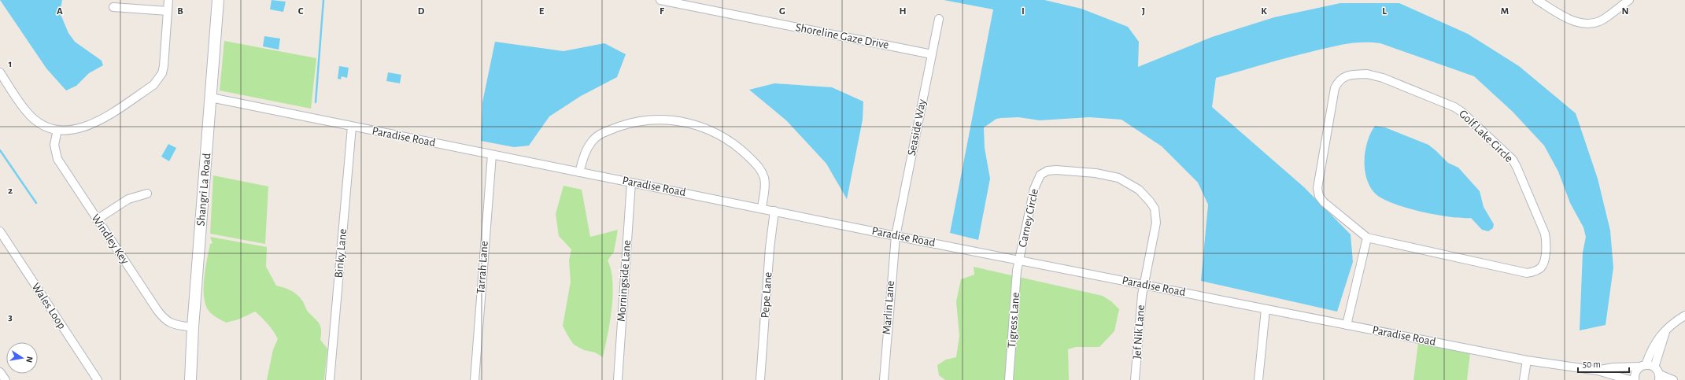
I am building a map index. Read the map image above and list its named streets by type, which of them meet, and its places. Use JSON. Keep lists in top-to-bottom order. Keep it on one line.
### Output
{"streets":{"street":["Shoreline Gaze Drive","Seaside Way","Golf Lake Circle","Paradise Road","Shangri La Road","Carney Circle","Windley Key","Binky Lane","Tarrah Lane","Morningside Lane","Pepe Lane","Wales Loop","Marlin Lane","Tigress Lane","Jef Nik Lane"]},"crossings":[["Shoreline Gaze Drive","Seaside Way"],["Seaside Way","Paradise Road"],["Seaside Way","Marlin Lane"],["Paradise Road","Shangri La Road"],["Paradise Road","Carney Circle"],["Paradise Road","Binky Lane"],["Paradise Road","Tarrah Lane"],["Paradise Road","Morningside Lane"],["Paradise Road","Pepe Lane"],["Paradise Road","Marlin Lane"],["Paradise Road","Tigress Lane"],["Paradise Road","Jef Nik Lane"],["Shangri La Road","Windley Key"],["Carney Circle","Tigress Lane"],["Carney Circle","Jef Nik Lane"]],"scale_bar":"50 m","north":"right","grid":{"columns":["A","B","C","D","E","F","G","H","I","J","K","L","M","N"],"rows":["1","2","3"]}}
